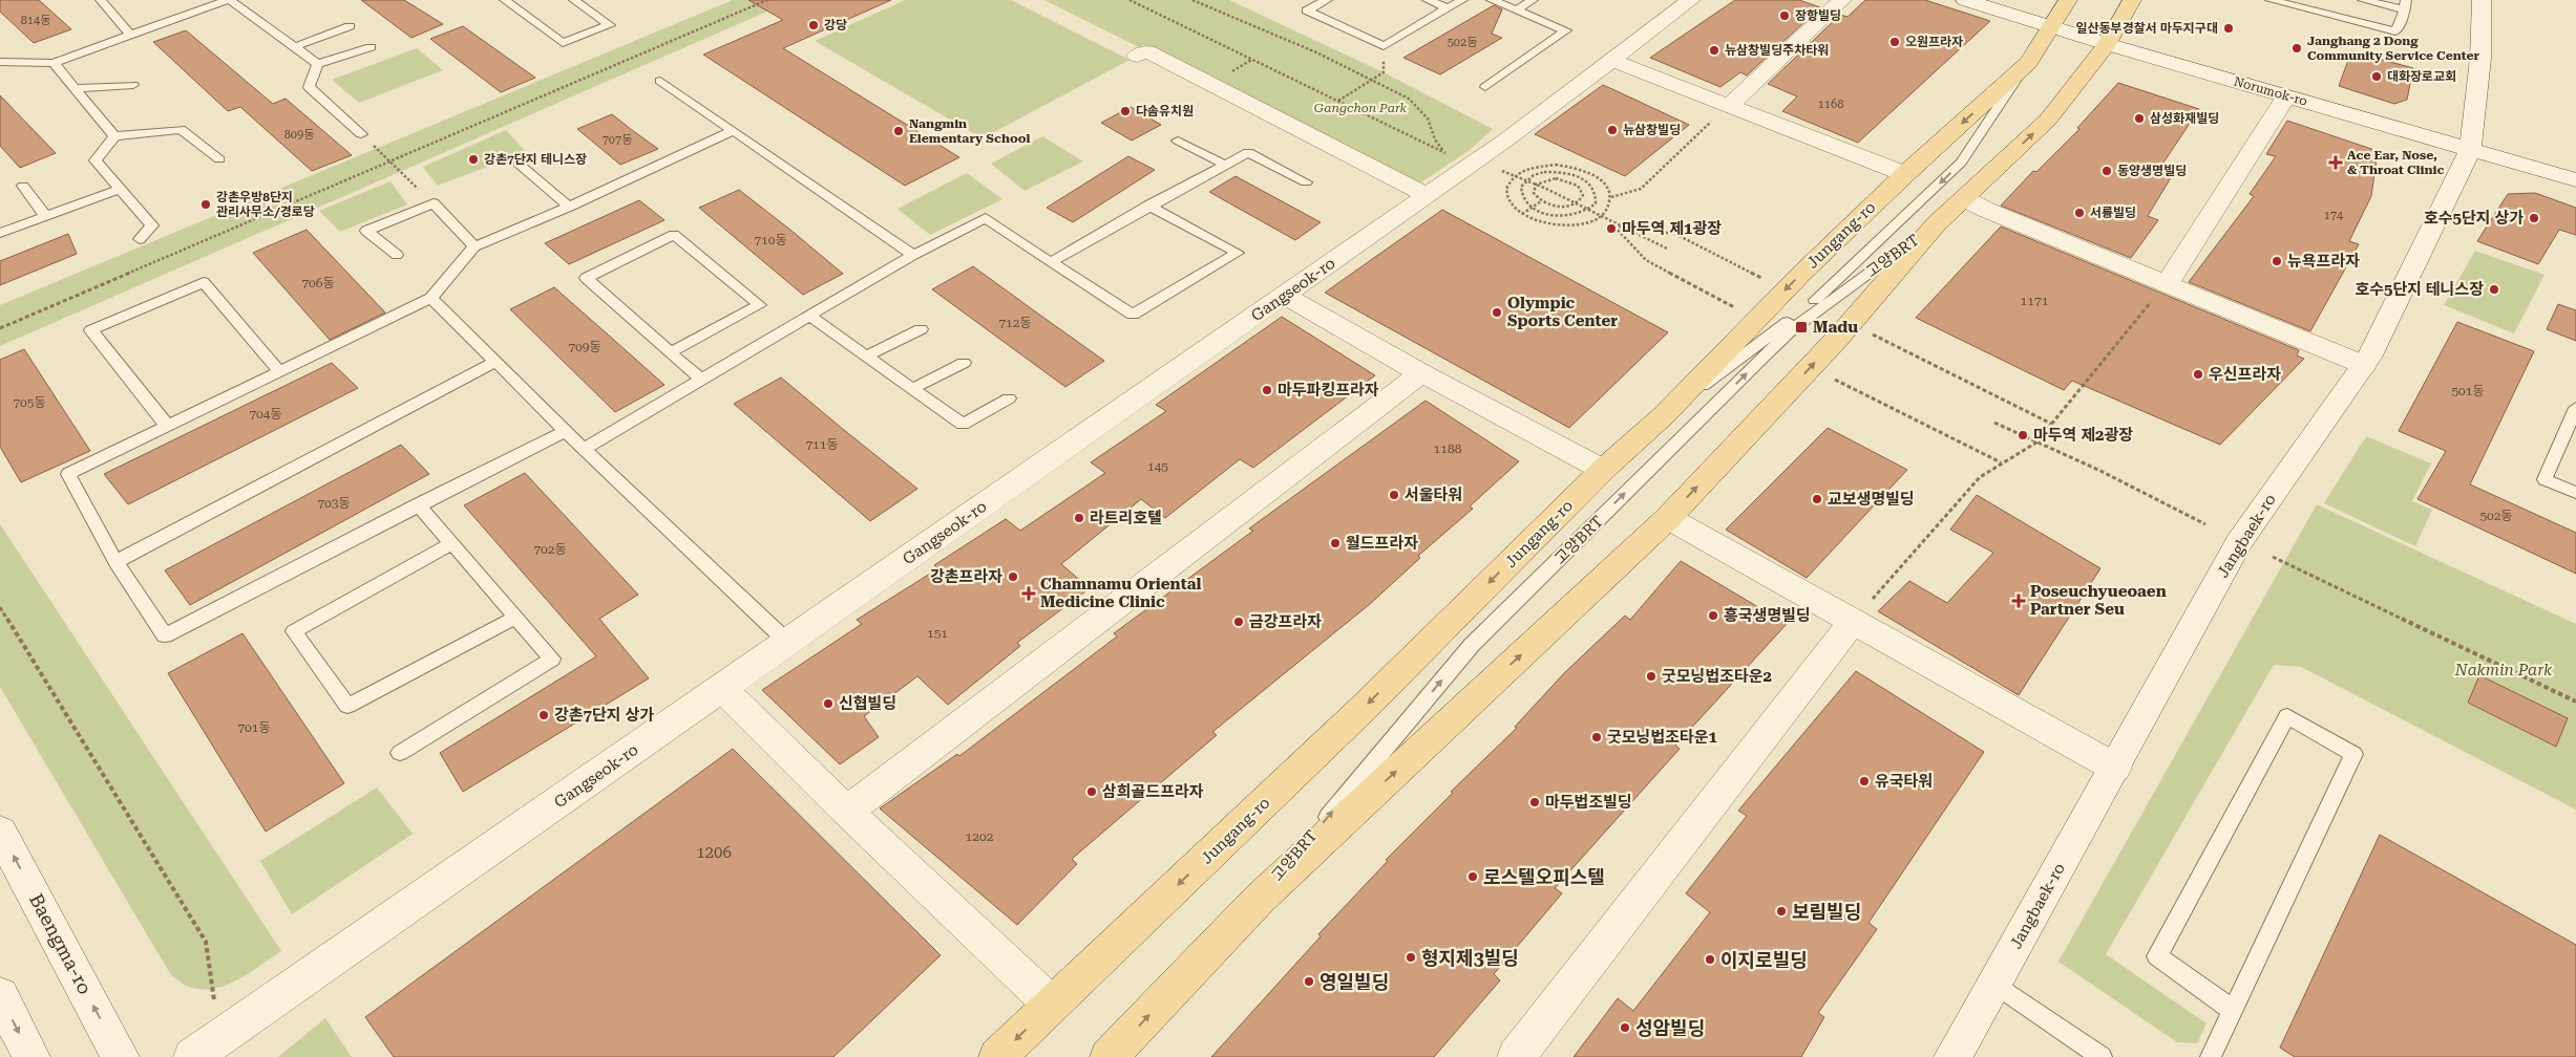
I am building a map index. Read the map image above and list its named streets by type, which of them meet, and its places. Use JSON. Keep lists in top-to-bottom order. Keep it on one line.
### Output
{"streets":{"main road":["Jungang-ro"],"street":["Norumok-ro","Gangseok-ro","Jangbaek-ro","Baengma-ro"],"lane":["고양BRT"]},"crossings":[["Norumok-ro","Jungang-ro"],["Norumok-ro","Jangbaek-ro"],["Jungang-ro","고양BRT"]],"one_way":["Baengma-ro"],"parks":["Gangchon Park","Nakmin Park"],"places":{"other":["장항빌딩","강당","일산동부경찰서 마두지구대","오원프라자","Janghang 2 Dong Community Service Center","뉴삼창빌딩주차타워","대화장로교회","다솜유치원","삼성화재빌딩","뉴삼창빌딩","Nangmin Elementary School","강촌7단지 테니스장","동양생명빌딩","강촌우방8단지 관리사무소/경로당","서륭빌딩","호수5단지 상가","마두역 제1광장","뉴욕프라자","호수5단지 테니스장","Olympic Sports Center","우신프라자","마두파킹프라자","마두역 제2광장","서울타워","교보생명빌딩","라트리호텔","월드프라자","강촌프라자","흥국생명빌딩","금강프라자","굿모닝법조타운2","신협빌딩","강촌7단지 상가","굿모닝법조타운1","유국타워","삼희골드프라자","마두법조빌딩","로스텔오피스텔","보림빌딩","형지제3빌딩","이지로빌딩","영일빌딩","성암빌딩"],"health":["Ace Ear, Nose, & Throat Clinic","Chamnamu Oriental Medicine Clinic","Poseuchyueoaen Partner Seu"],"transit":["Madu"]},"house_numbers":["814동","502동","1168","809동","707동","174","710동","706동","1171","712동","709동","501동","705동","704동","711동","1188","145","703동","502동","702동","151","701동","1202","1206"]}
